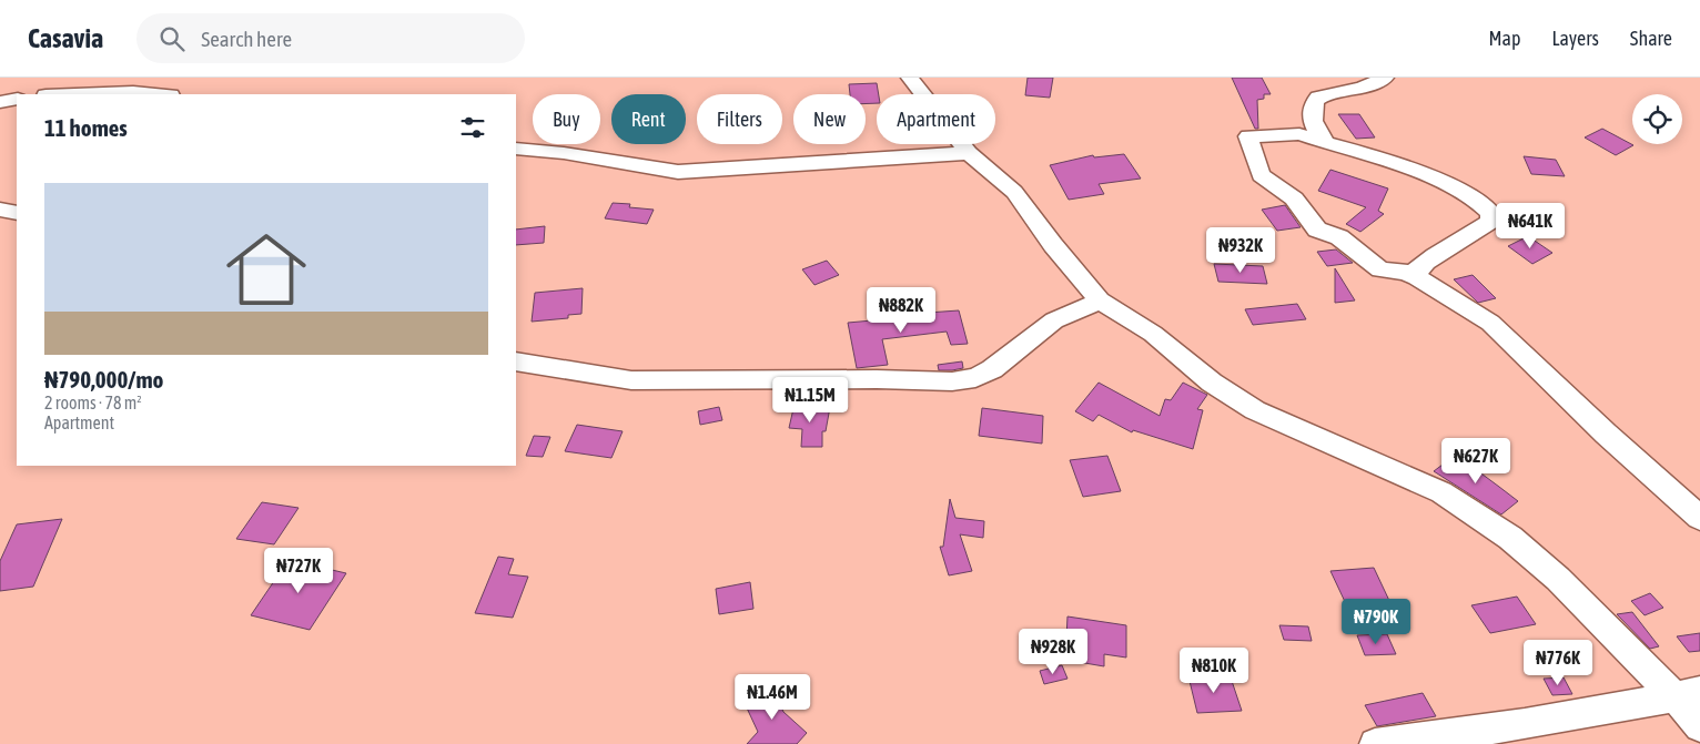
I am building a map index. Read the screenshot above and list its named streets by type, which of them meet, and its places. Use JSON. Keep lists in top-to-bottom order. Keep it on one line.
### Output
{"page":{"header":"Casavia","search":"Search here","nav":["Map","Layers","Share"],"chip":["Buy","Rent","Filters","New","Apartment"],"heading":"11 homes","list":[{"name":"₦790,000/mo","note":"2 rooms · 78 m² · Apartment"}],"price":["₦641K","₦932K","₦882K","₦1.15M","₦627K","₦727K","₦790K","₦928K","₦776K","₦810K","₦1.46M"]}}
